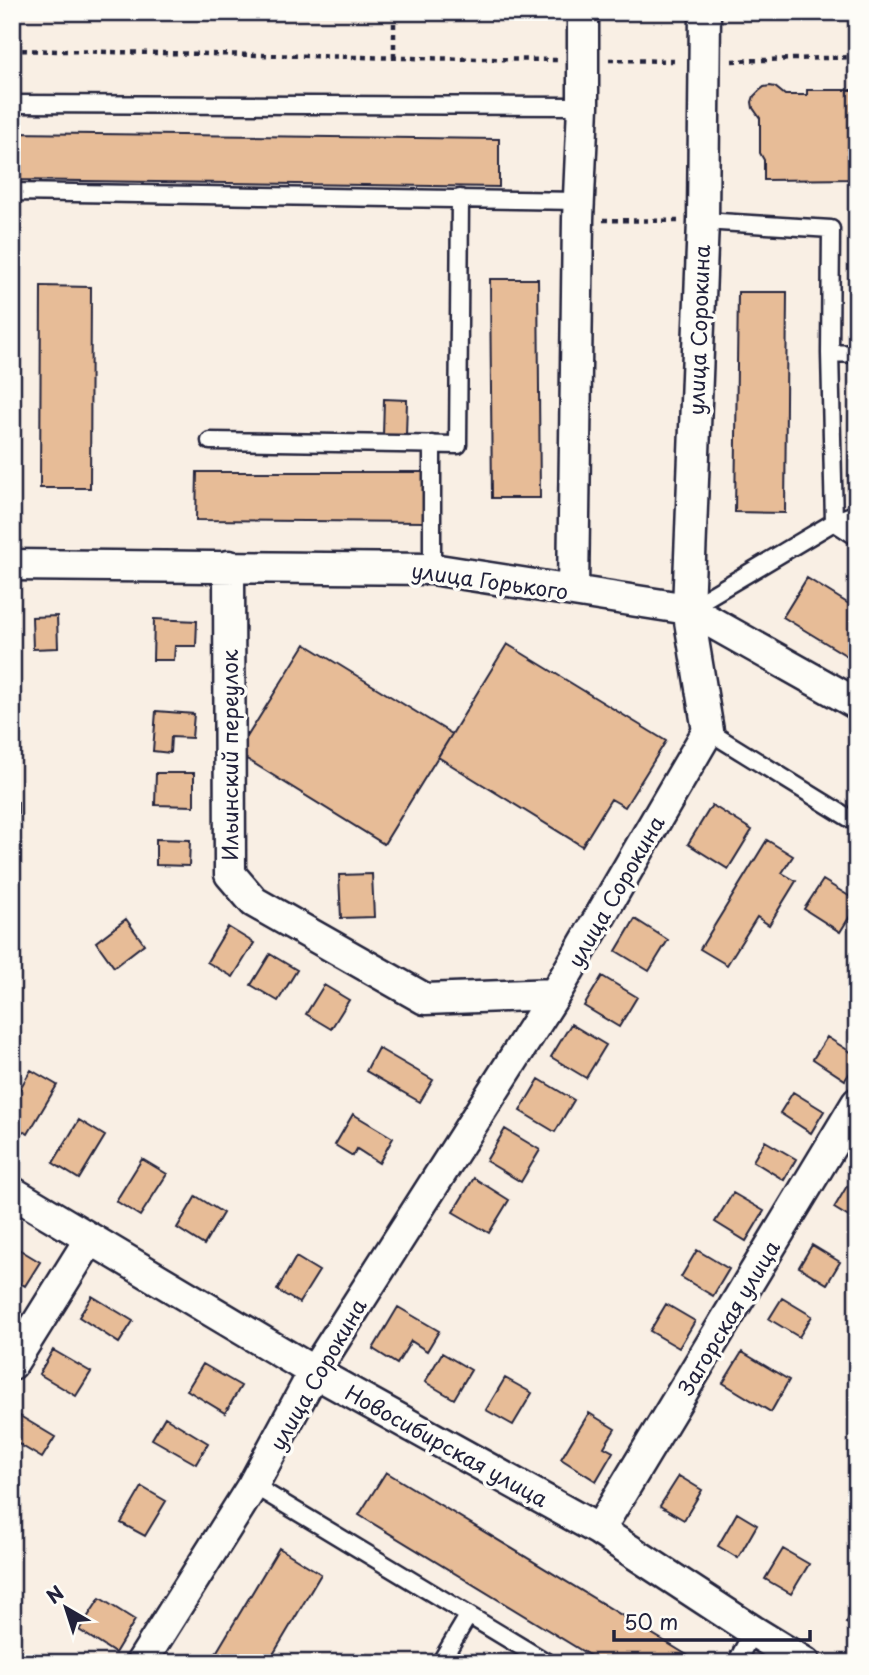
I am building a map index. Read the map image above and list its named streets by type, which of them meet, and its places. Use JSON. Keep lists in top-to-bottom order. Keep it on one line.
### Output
{"streets":{"street":["улица Сорокина","улица Горького","Ильинский переулок","Загорская улица","Новосибирская улица"]},"crossings":[["улица Сорокина","улица Горького"],["улица Сорокина","Ильинский переулок"],["улица Сорокина","Новосибирская улица"],["улица Горького","Ильинский переулок"],["Загорская улица","Новосибирская улица"]],"scale_bar":"50 m","north":"top left"}
